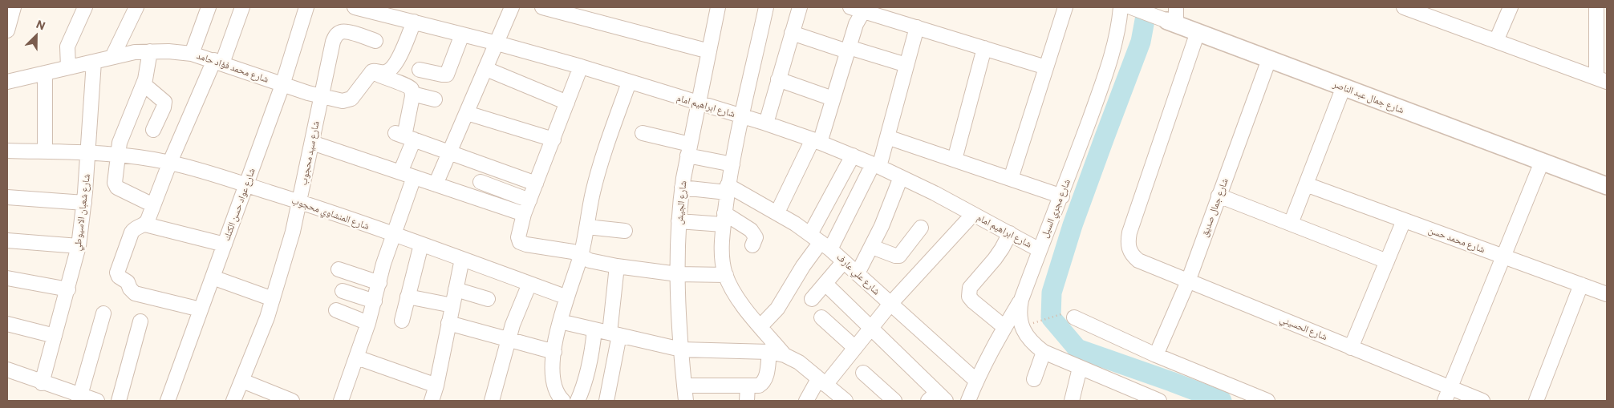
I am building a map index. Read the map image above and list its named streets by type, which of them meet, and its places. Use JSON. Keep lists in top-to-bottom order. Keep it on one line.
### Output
{"streets":{"street":["شارع محمد فؤاد حامد","شارع جمال عبد الناصر","شارع ابراهيم امام","شارع سيد محجوب","شارع الجيش","شارع عواد حسن الكنك","شارع جمال صديق","شارع مجري السيل","شارع شعبان الاسيوطي","شارع المنشاوي محجوب","شارع محمد حسن","شارع علي عارف","شارع الحسيني"]},"crossings":[["شارع محمد فؤاد حامد","شارع سيد محجوب"],["شارع محمد فؤاد حامد","شارع عواد حسن الكنك"],["شارع محمد فؤاد حامد","شارع شعبان الاسيوطي"],["شارع جمال عبد الناصر","شارع جمال صديق"],["شارع جمال عبد الناصر","شارع الحسيني"],["شارع ابراهيم امام","شارع الجيش"],["شارع ابراهيم امام","شارع مجري السيل"],["شارع سيد محجوب","شارع المنشاوي محجوب"],["شارع الجيش","شارع علي عارف"],["شارع عواد حسن الكنك","شارع المنشاوي محجوب"],["شارع جمال صديق","شارع الحسيني"],["شارع شعبان الاسيوطي","شارع المنشاوي محجوب"]],"north":"top right"}
